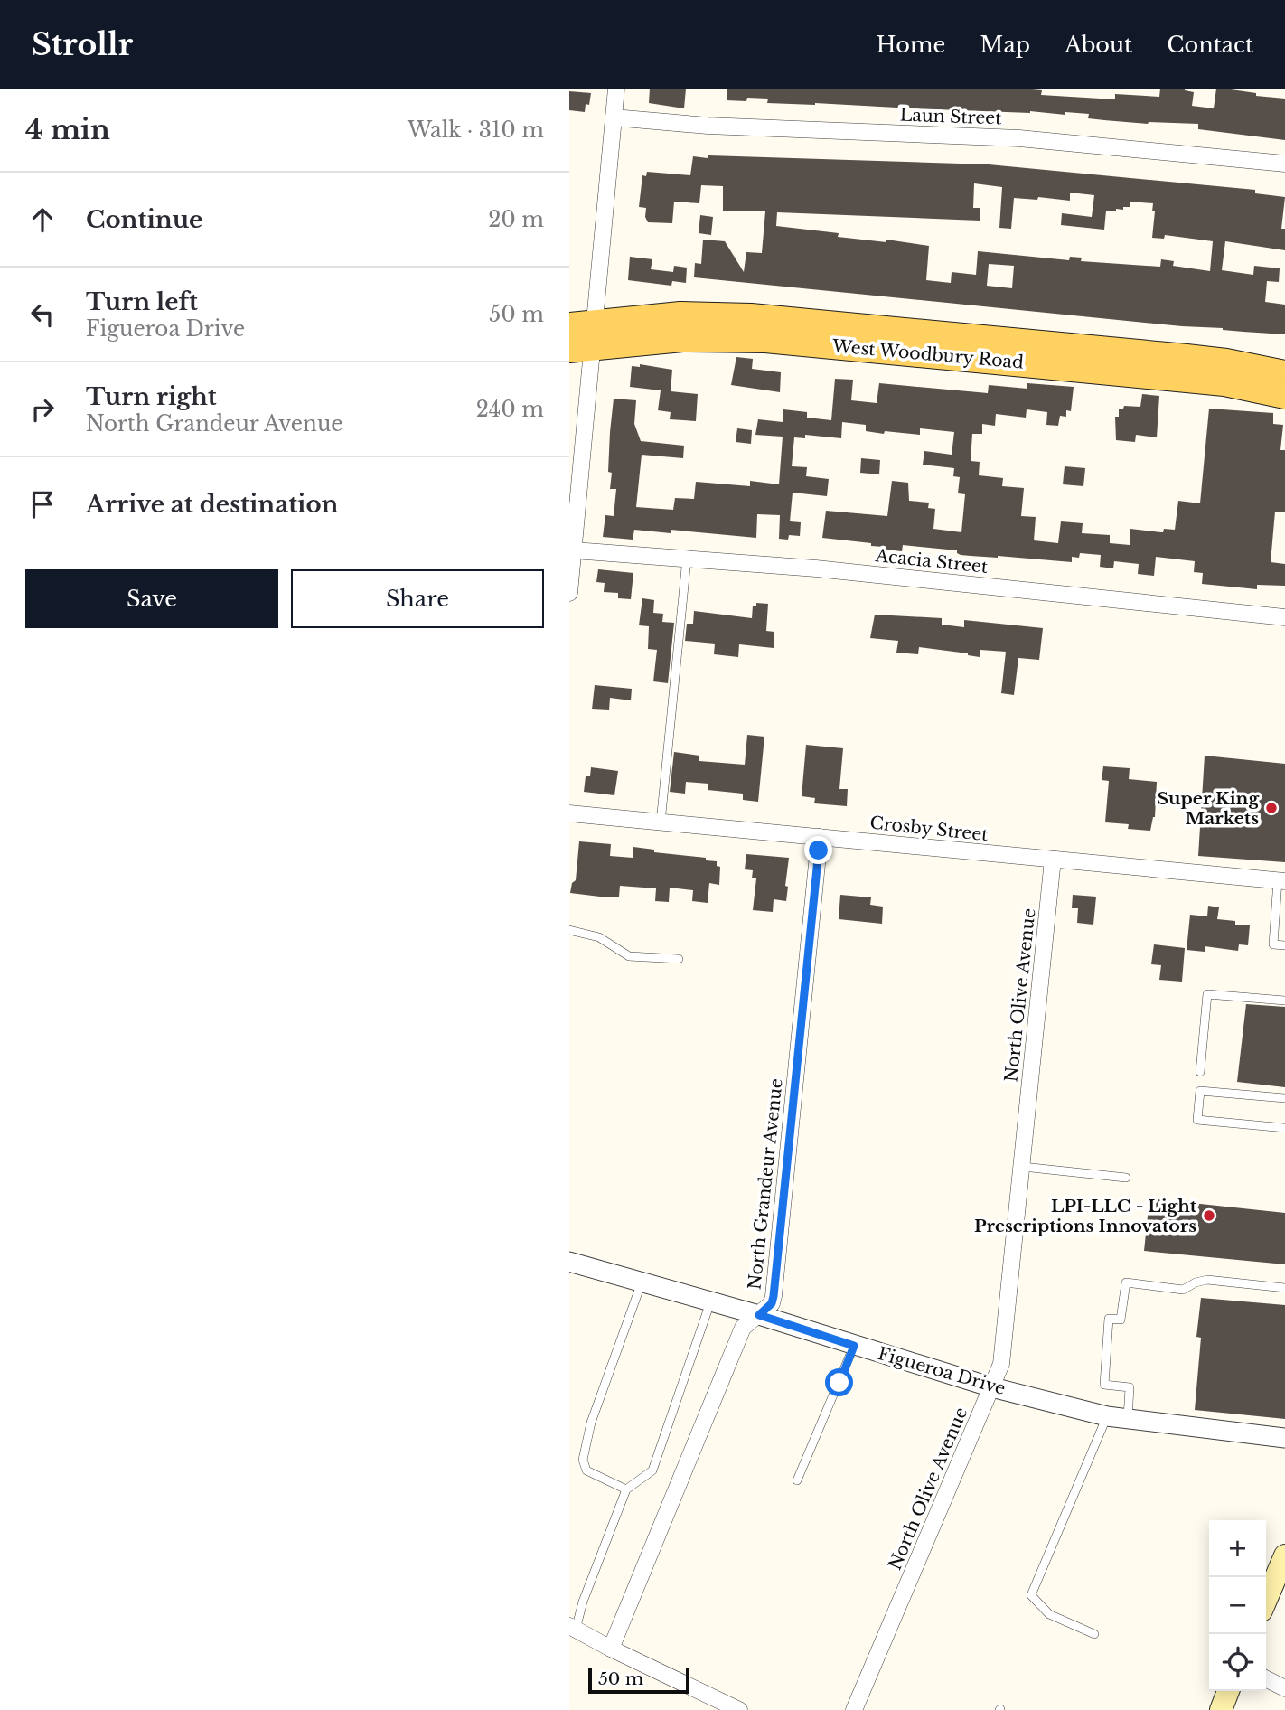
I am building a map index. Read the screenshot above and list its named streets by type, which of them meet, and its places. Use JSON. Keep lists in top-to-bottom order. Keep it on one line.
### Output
{"streets":{"main road":["West Woodbury Road"],"street":["Laun Street","Acacia Street","Crosby Street","North Olive Avenue","North Grandeur Avenue","Figueroa Drive"]},"crossings":[["Crosby Street","North Olive Avenue"],["Crosby Street","North Grandeur Avenue"],["North Olive Avenue","Figueroa Drive"],["North Grandeur Avenue","Figueroa Drive"]],"places":["Super King Markets","LPI-LLC - Light Prescriptions Innovators"],"scale_bar":"50 m","page":{"header":"Strollr","nav":["Home","Map","About","Contact"],"heading":["4 min","Walk · 310 m"],"list":[["Continue","20 m"],["Turn left","Figueroa Drive","50 m"],["Turn right","North Grandeur Avenue","240 m"],"Arrive at destination"],"buttons":["Save","Share"],"map_buttons":["+","−"],"scale":"50 m"}}
